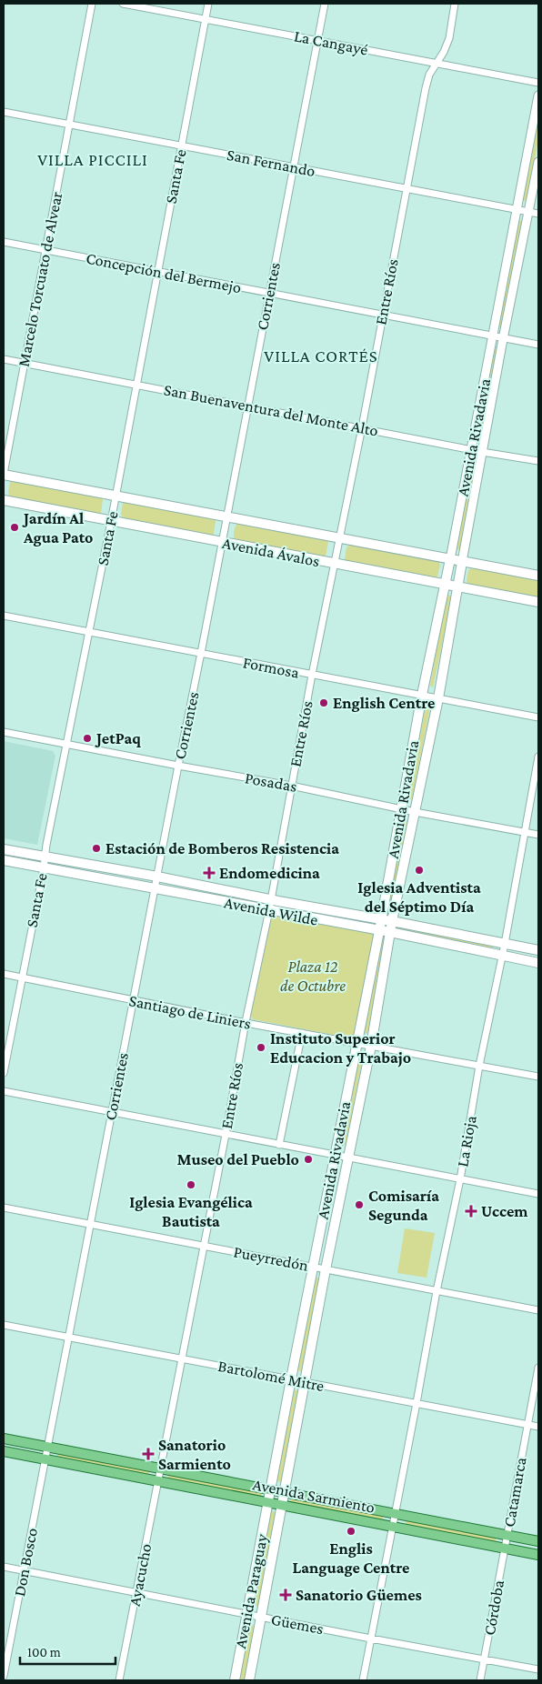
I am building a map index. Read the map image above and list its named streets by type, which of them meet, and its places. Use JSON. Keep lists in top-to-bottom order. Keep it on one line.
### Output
{"streets":{"main road":["Avenida Rivadavia","Avenida Ávalos","Avenida Wilde","Avenida Sarmiento","Avenida Paraguay"],"street":["La Cangayé","San Fernando","Santa Fe","Concepción del Bermejo","Marcelo Torcuato de Alvear","Entre Ríos","Corrientes","San Buenaventura del Monte Alto","Formosa","Posadas","Santiago de Liniers","La Rioja","Pueyrredón","Bartolomé Mitre","Catamarca","Don Bosco","Ayacucho","Córdoba","Güemes"]},"crossings":[["La Cangayé","Santa Fe"],["La Cangayé","Entre Ríos"],["La Cangayé","Corrientes"],["San Fernando","Santa Fe"],["San Fernando","Marcelo Torcuato de Alvear"],["San Fernando","Entre Ríos"],["San Fernando","Corrientes"],["San Fernando","Avenida Rivadavia"],["Santa Fe","Concepción del Bermejo"],["Santa Fe","San Buenaventura del Monte Alto"],["Santa Fe","Avenida Ávalos"],["Santa Fe","Formosa"],["Santa Fe","Posadas"],["Santa Fe","Avenida Wilde"],["Santa Fe","Santiago de Liniers"],["Concepción del Bermejo","Marcelo Torcuato de Alvear"],["Concepción del Bermejo","Entre Ríos"],["Concepción del Bermejo","Corrientes"],["Concepción del Bermejo","Avenida Rivadavia"],["Marcelo Torcuato de Alvear","San Buenaventura del Monte Alto"],["Marcelo Torcuato de Alvear","Avenida Ávalos"],["Entre Ríos","San Buenaventura del Monte Alto"],["Entre Ríos","Avenida Ávalos"],["Entre Ríos","Formosa"],["Entre Ríos","Posadas"],["Entre Ríos","Avenida Wilde"],["Entre Ríos","Santiago de Liniers"],["Entre Ríos","Pueyrredón"],["Entre Ríos","Bartolomé Mitre"],["Entre Ríos","Avenida Sarmiento"],["Entre Ríos","Ayacucho"],["Corrientes","San Buenaventura del Monte Alto"],["Corrientes","Avenida Ávalos"],["Corrientes","Formosa"],["Corrientes","Posadas"],["Corrientes","Avenida Wilde"],["Corrientes","Santiago de Liniers"],["Corrientes","Pueyrredón"],["Corrientes","Bartolomé Mitre"],["Corrientes","Avenida Sarmiento"],["Corrientes","Don Bosco"],["San Buenaventura del Monte Alto","Avenida Rivadavia"],["Avenida Rivadavia","Avenida Ávalos"],["Avenida Rivadavia","Formosa"],["Avenida Rivadavia","Posadas"],["Avenida Rivadavia","Avenida Wilde"],["Avenida Rivadavia","Santiago de Liniers"],["Avenida Rivadavia","Pueyrredón"],["Avenida Rivadavia","Bartolomé Mitre"],["Avenida Rivadavia","Avenida Sarmiento"],["Avenida Rivadavia","Avenida Paraguay"],["Posadas","La Rioja"],["Avenida Wilde","La Rioja"],["Santiago de Liniers","La Rioja"],["La Rioja","Pueyrredón"],["La Rioja","Bartolomé Mitre"],["La Rioja","Avenida Sarmiento"],["La Rioja","Güemes"],["Bartolomé Mitre","Catamarca"],["Catamarca","Avenida Sarmiento"],["Catamarca","Córdoba"],["Avenida Sarmiento","Don Bosco"],["Avenida Sarmiento","Ayacucho"],["Avenida Sarmiento","Avenida Paraguay"],["Avenida Sarmiento","Córdoba"],["Don Bosco","Güemes"],["Ayacucho","Güemes"],["Avenida Paraguay","Güemes"],["Córdoba","Güemes"]],"districts":["VILLA PICCILI","VILLA CORTÉS"],"parks":["Plaza 12 de Octubre"],"places":{"other":["Jardín Al Agua Pato","English Centre","JetPaq","Estación de Bomberos Resistencia","Iglesia Adventista del Séptimo Día","Instituto Superior Educacion y Trabajo","Museo del Pueblo","Iglesia Evangélica Bautista","Comisaría Segunda","Englis Language Centre"],"health":["Endomedicina","Uccem","Sanatorio Sarmiento","Sanatorio Güemes"]},"scale_bar":"100 m"}
